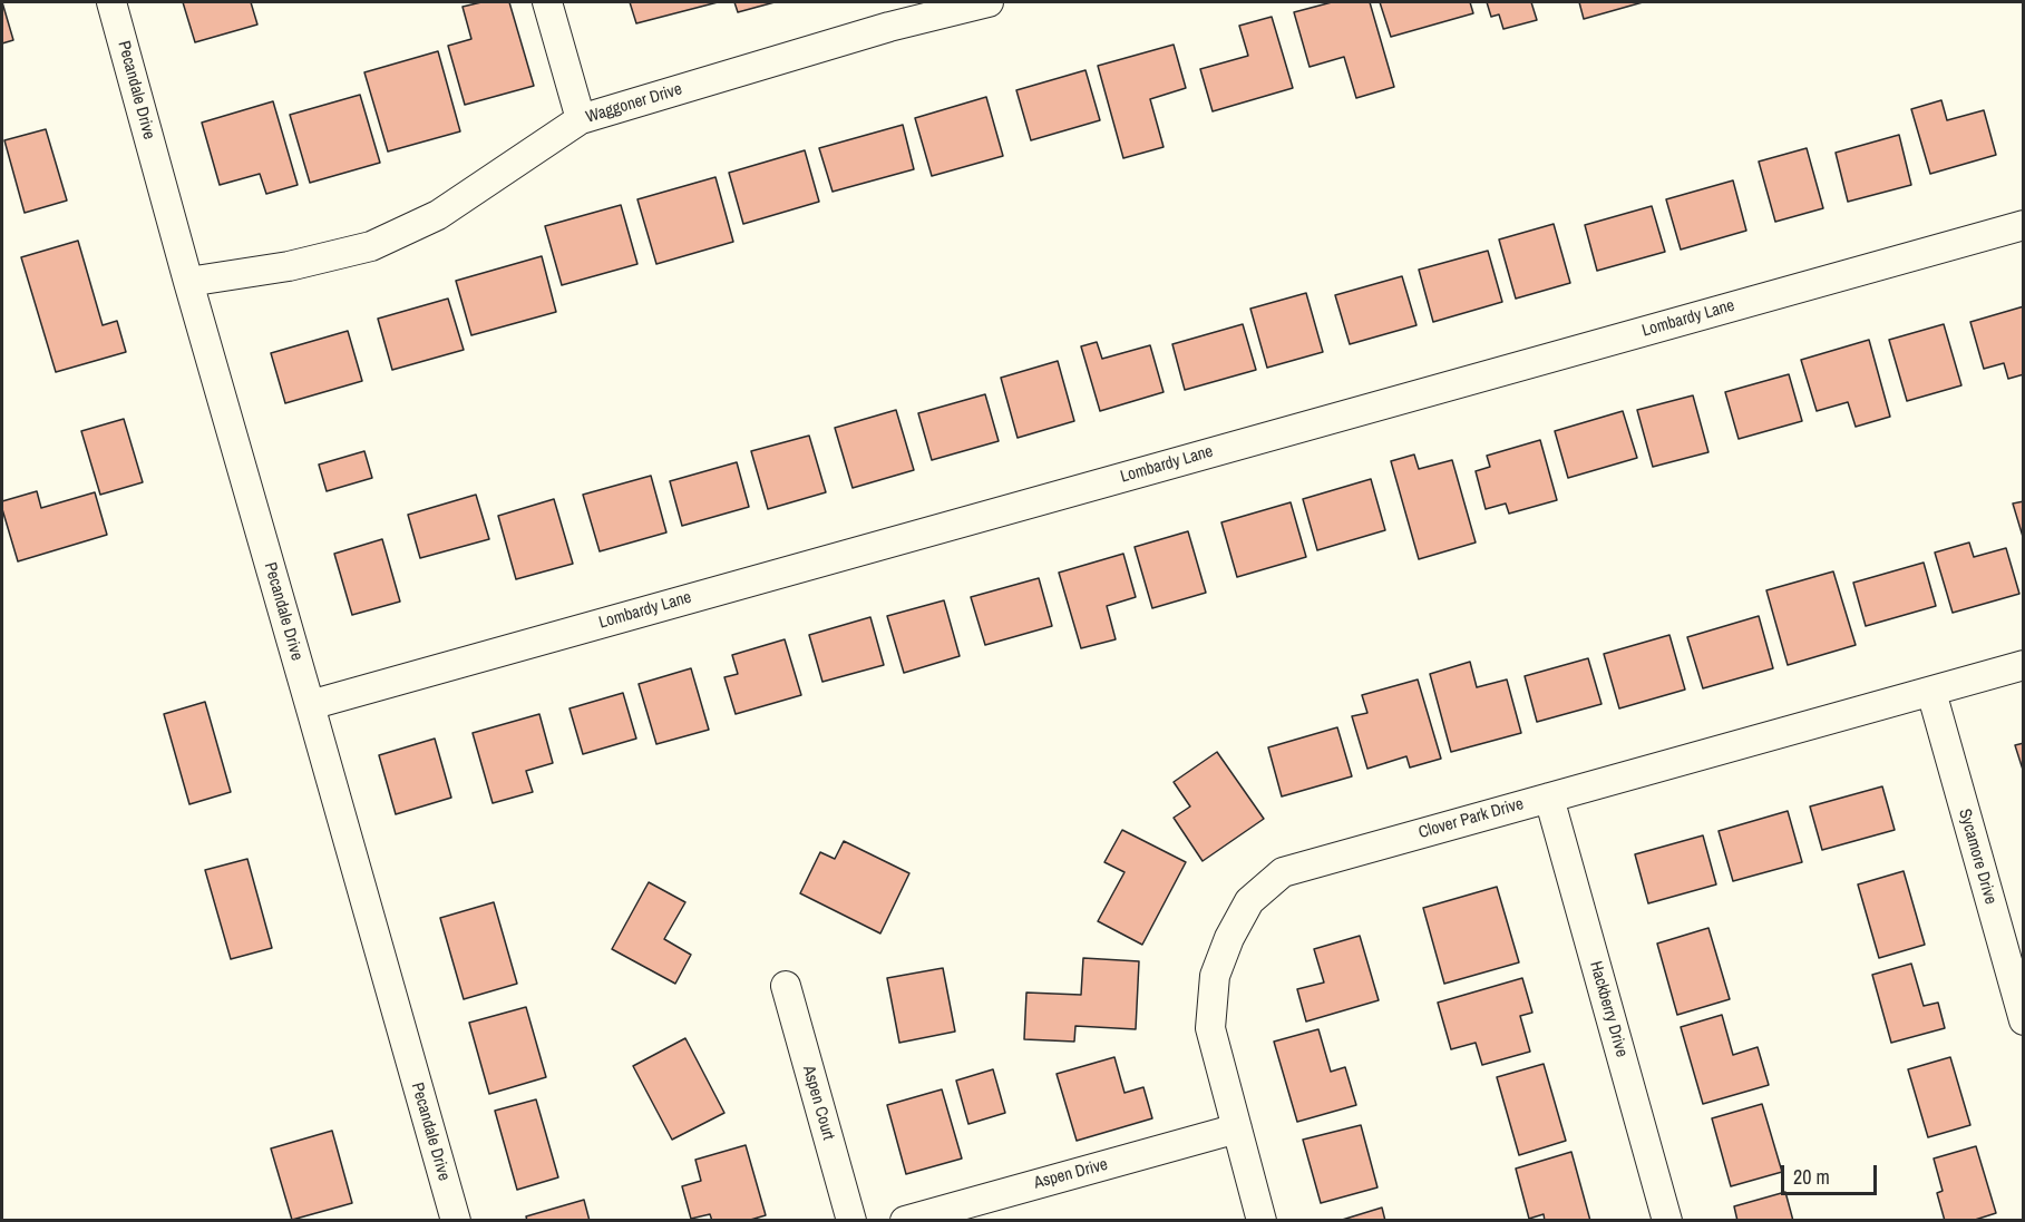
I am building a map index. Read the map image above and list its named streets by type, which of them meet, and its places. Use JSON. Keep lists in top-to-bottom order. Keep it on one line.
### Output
{"streets":{"street":["Pecandale Drive","Waggoner Drive","Lombardy Lane","Clover Park Drive","Sycamore Drive","Hackberry Drive","Aspen Court","Aspen Drive"]},"crossings":[["Pecandale Drive","Waggoner Drive"],["Pecandale Drive","Lombardy Lane"],["Clover Park Drive","Sycamore Drive"],["Clover Park Drive","Hackberry Drive"],["Clover Park Drive","Aspen Drive"]],"scale_bar":"20 m"}
